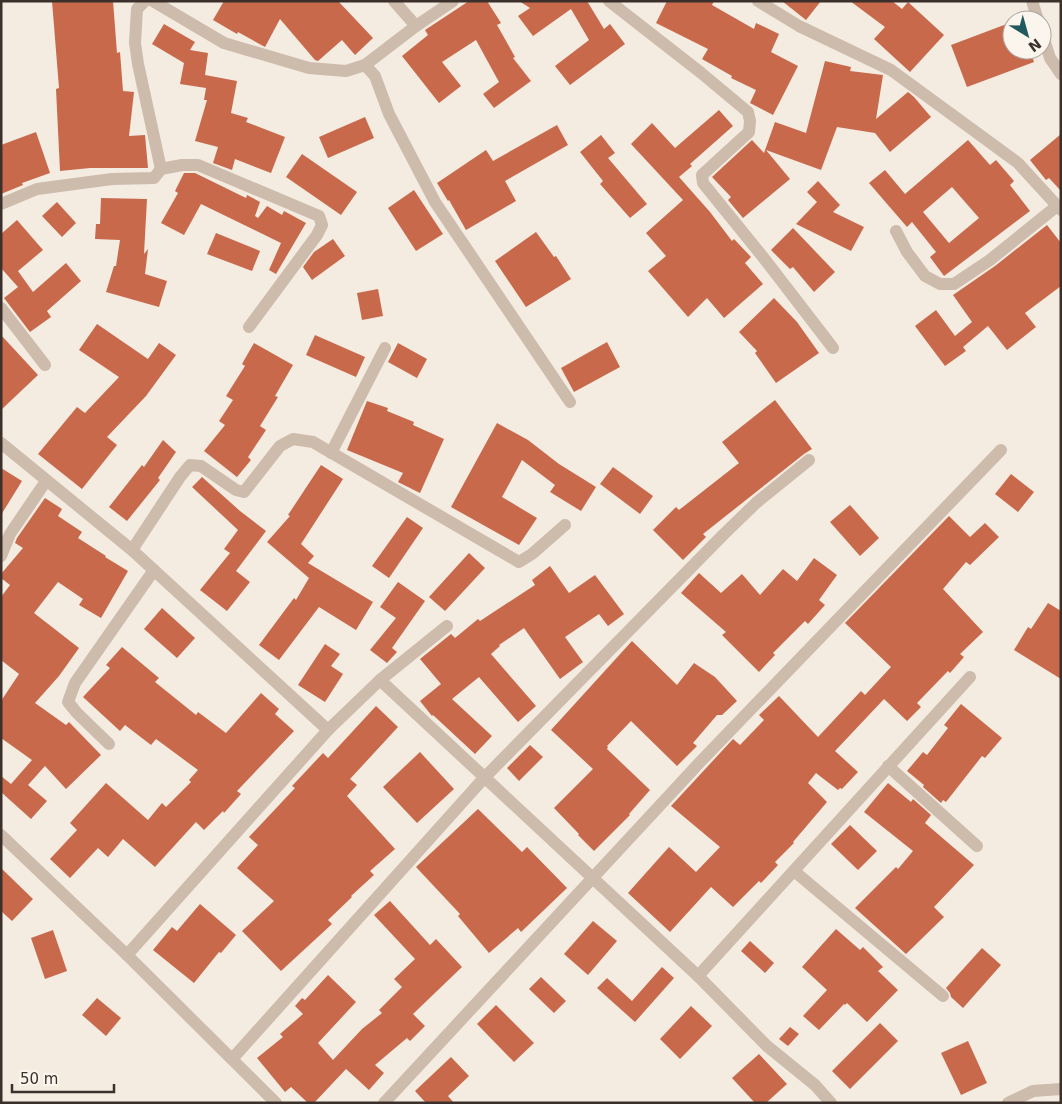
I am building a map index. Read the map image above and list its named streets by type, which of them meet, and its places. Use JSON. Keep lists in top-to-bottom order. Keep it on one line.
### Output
{"scale_bar":"50 m","north":"bottom right"}
